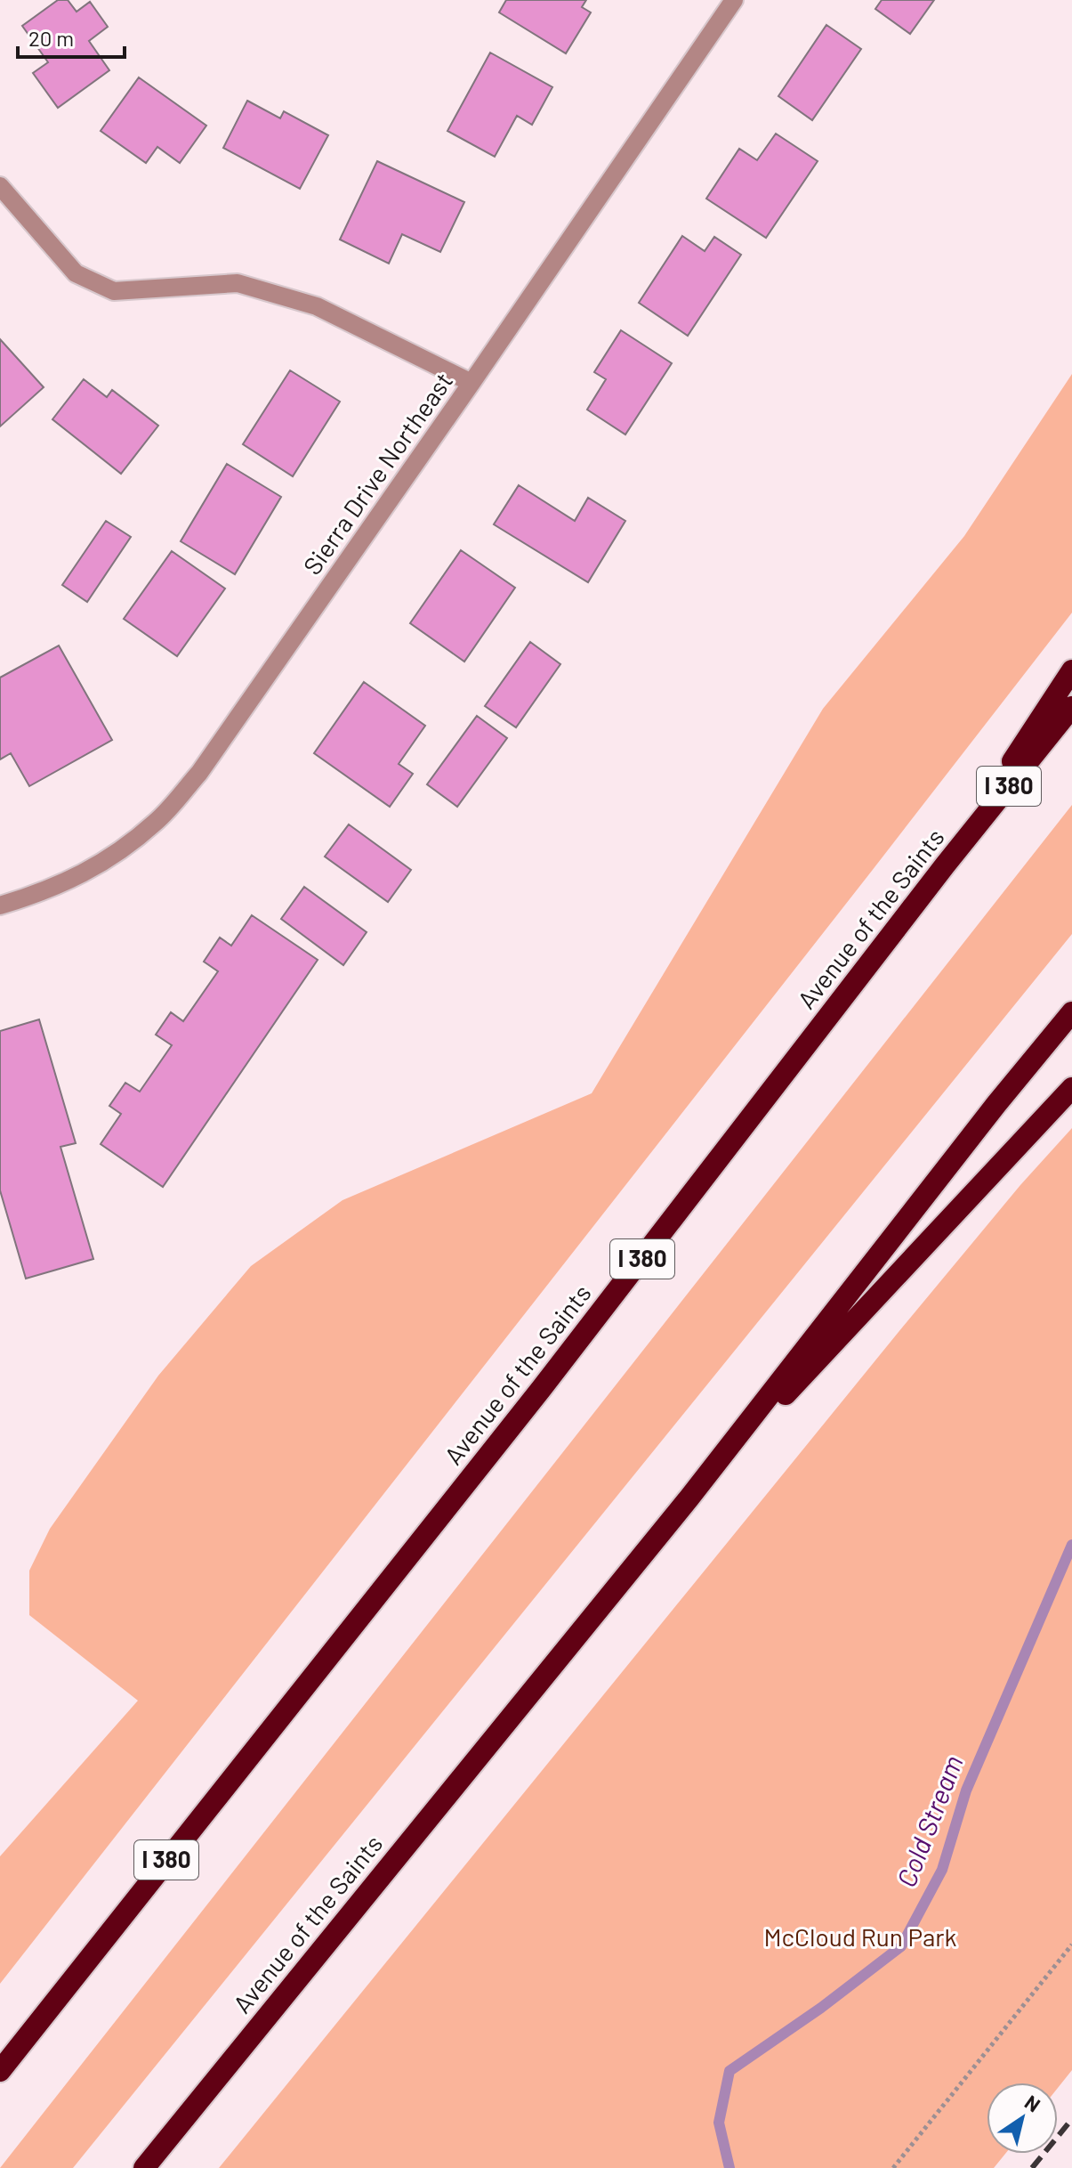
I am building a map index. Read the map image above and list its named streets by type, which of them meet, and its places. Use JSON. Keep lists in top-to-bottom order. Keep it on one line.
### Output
{"streets":{"highway":["I 380","Avenue of the Saints"],"street":["Sierra Drive Northeast"]},"water":["Cold Stream"],"parks":["McCloud Run Park"],"scale_bar":"20 m","north":"top right"}
